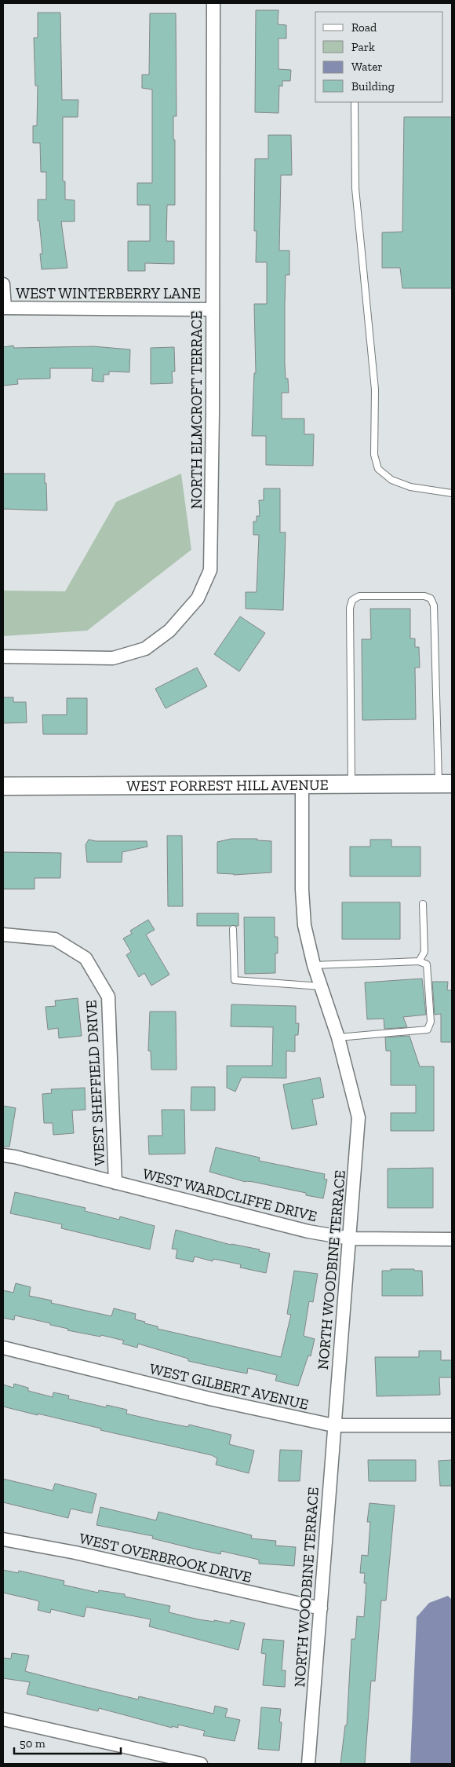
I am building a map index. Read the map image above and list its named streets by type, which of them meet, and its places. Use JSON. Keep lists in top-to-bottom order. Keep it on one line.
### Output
{"streets":{"street":["WEST WINTERBERRY LANE","NORTH ELMCROFT TERRACE","WEST FORREST HILL AVENUE","WEST SHEFFIELD DRIVE","WEST WARDCLIFFE DRIVE","NORTH WOODBINE TERRACE","WEST GILBERT AVENUE","WEST OVERBROOK DRIVE"]},"crossings":[["WEST WINTERBERRY LANE","NORTH ELMCROFT TERRACE"],["WEST FORREST HILL AVENUE","NORTH WOODBINE TERRACE"],["WEST SHEFFIELD DRIVE","WEST WARDCLIFFE DRIVE"],["WEST WARDCLIFFE DRIVE","NORTH WOODBINE TERRACE"],["NORTH WOODBINE TERRACE","WEST GILBERT AVENUE"],["NORTH WOODBINE TERRACE","WEST OVERBROOK DRIVE"]],"legend":["Road","Park","Water","Building"],"scale_bar":"50 m"}
